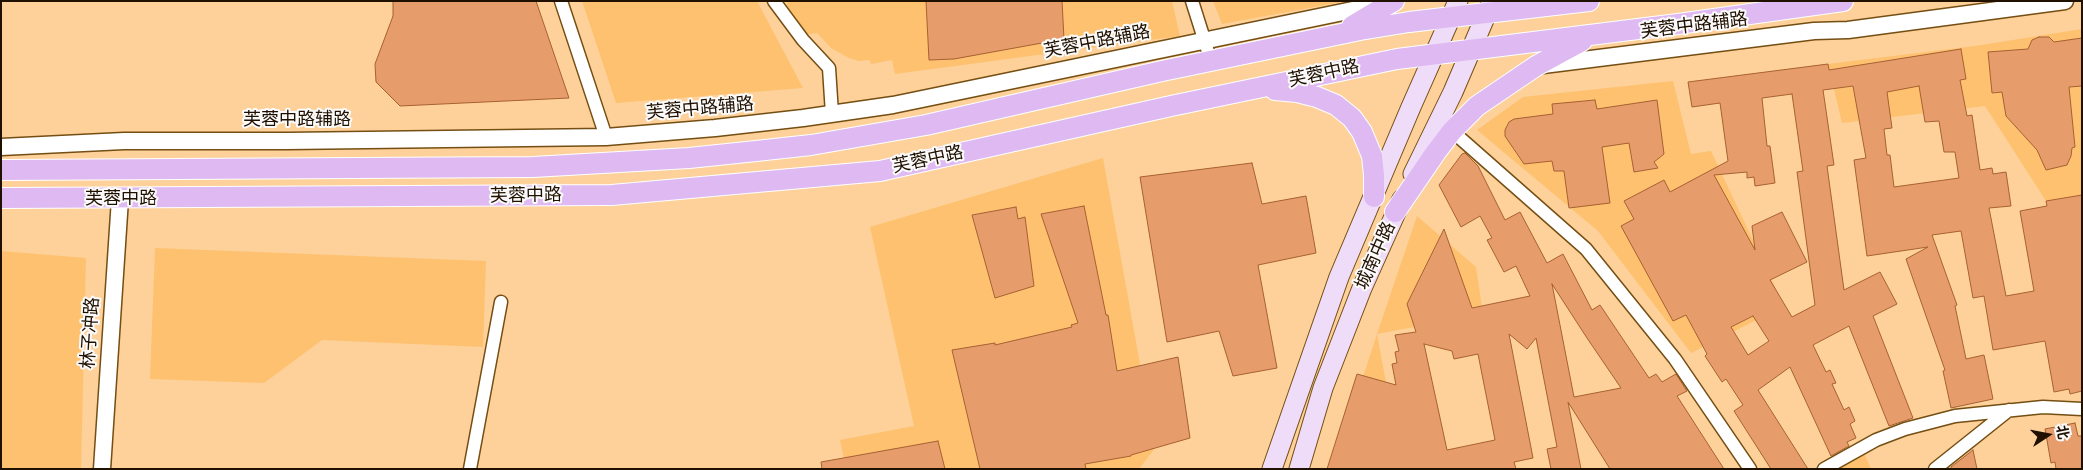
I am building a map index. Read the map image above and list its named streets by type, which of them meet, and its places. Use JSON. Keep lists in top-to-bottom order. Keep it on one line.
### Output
{"streets":{"main road":["芙蓉中路","城南中路"],"street":["芙蓉中路辅路","林子冲路"]},"crossings":[["芙蓉中路","城南中路"],["芙蓉中路","林子冲路"]],"north":"right"}
